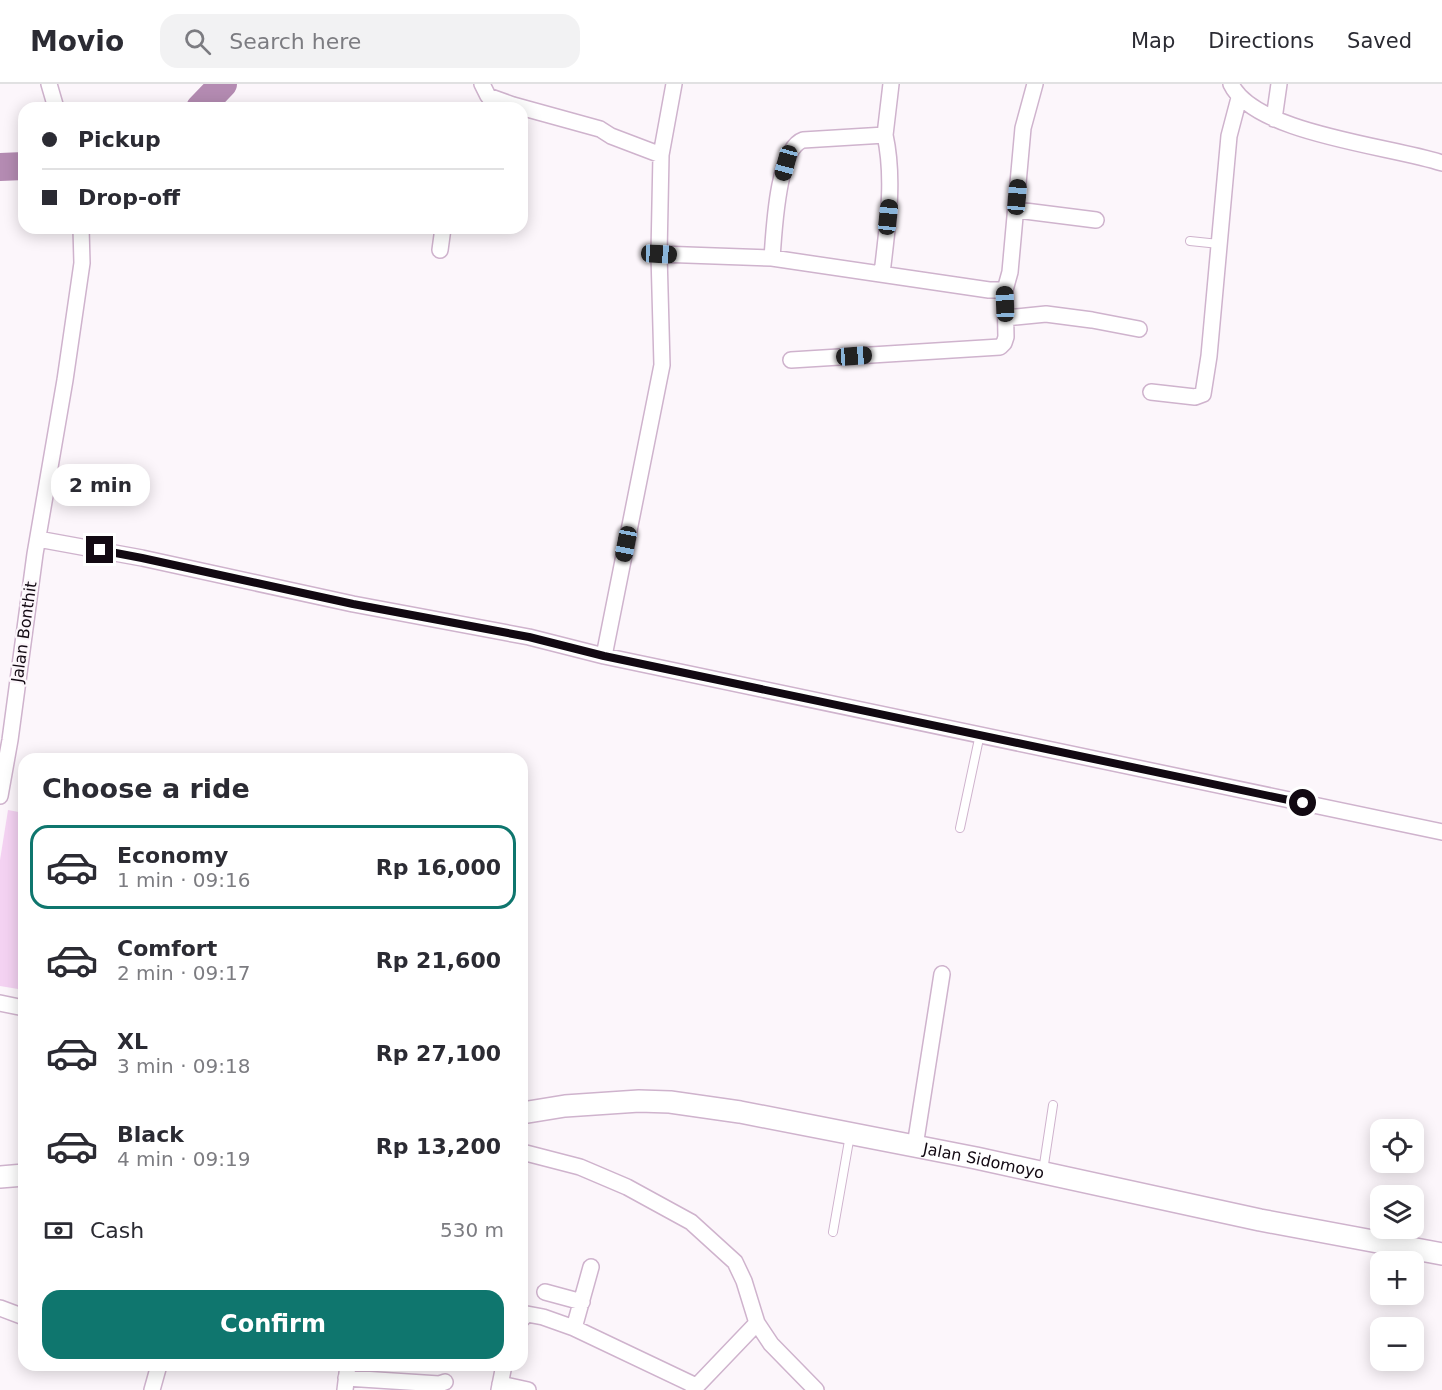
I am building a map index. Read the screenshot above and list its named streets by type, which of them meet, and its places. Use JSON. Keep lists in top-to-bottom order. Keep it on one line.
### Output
{"streets":{"main road":["Jalan Sidomoyo"],"street":["Jalan Bonthit"]},"page":{"header":"Movio","search":"Search here","nav":["Map","Directions","Saved"],"banner":["Pickup","Drop-off"],"bubble":"2 min","heading":"Choose a ride","list":[{"name":"Economy","note":"1 min · 09:16","value":"Rp 16,000"},{"name":"Comfort","note":"2 min · 09:17","value":"Rp 21,600"},{"name":"XL","note":"3 min · 09:18","value":"Rp 27,100"},{"name":"Black","note":"4 min · 09:19","value":"Rp 13,200"}],"map_buttons":["+","−"],"pay":["Cash","530 m"],"buttons":"Confirm"}}
